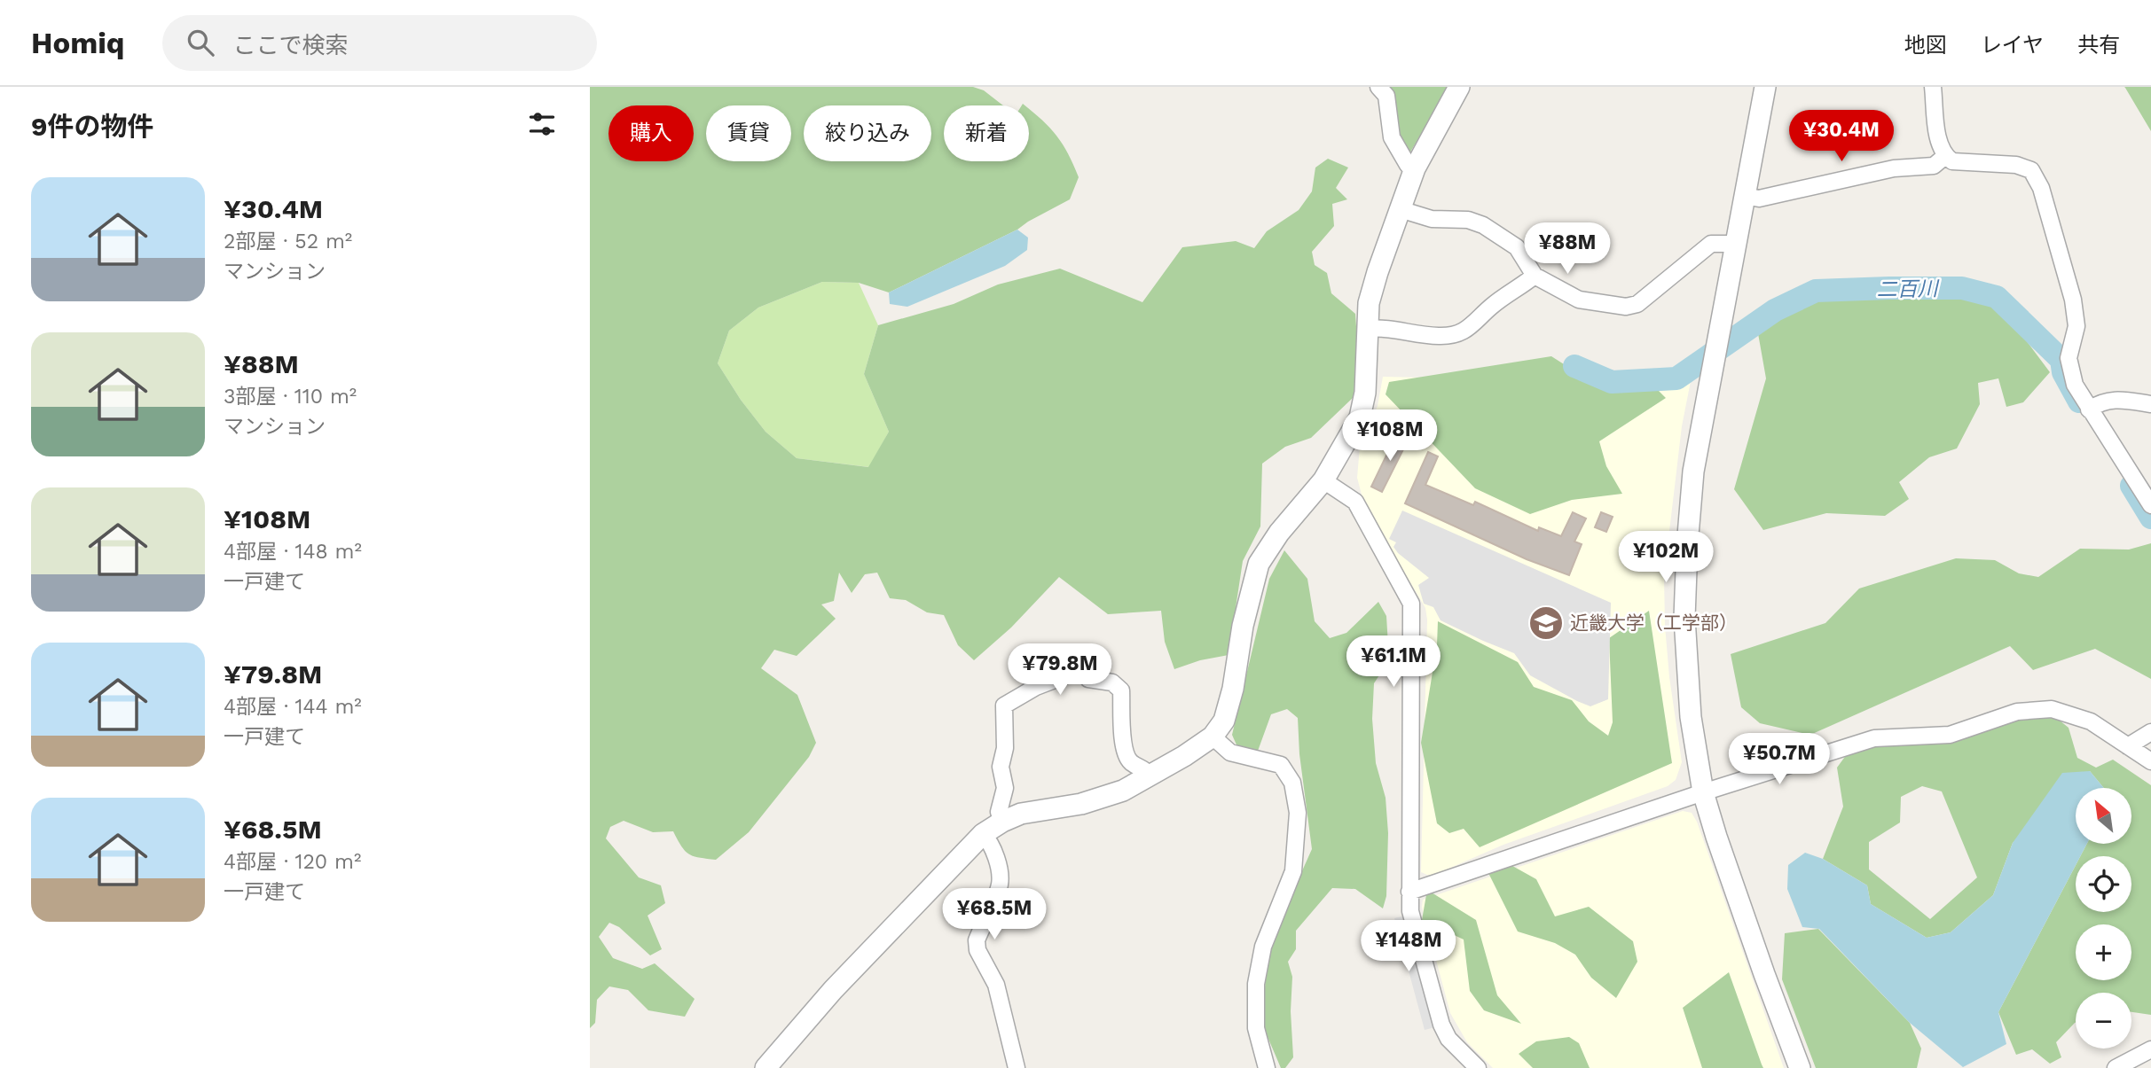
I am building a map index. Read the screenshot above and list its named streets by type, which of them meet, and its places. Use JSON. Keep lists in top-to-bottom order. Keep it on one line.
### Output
{"water":["二百川"],"places":{"school or university":["近畿大学（工学部）"]},"north":"top left","page":{"header":"Homiq","search":"ここで検索","nav":["地図","レイヤ","共有"],"heading":"9件の物件","chip":["購入","賃貸","絞り込み","新着"],"price":["¥30.4M","¥88M","¥108M","¥102M","¥61.1M","¥79.8M","¥50.7M","¥68.5M","¥148M"],"list":[{"name":"¥30.4M","note":"2部屋 · 52 m² · マンション"},{"name":"¥88M","note":"3部屋 · 110 m² · マンション"},{"name":"¥108M","note":"4部屋 · 148 m² · 一戸建て"},{"name":"¥79.8M","note":"4部屋 · 144 m² · 一戸建て"},{"name":"¥68.5M","note":"4部屋 · 120 m² · 一戸建て"}],"map_buttons":["+","−"]}}
